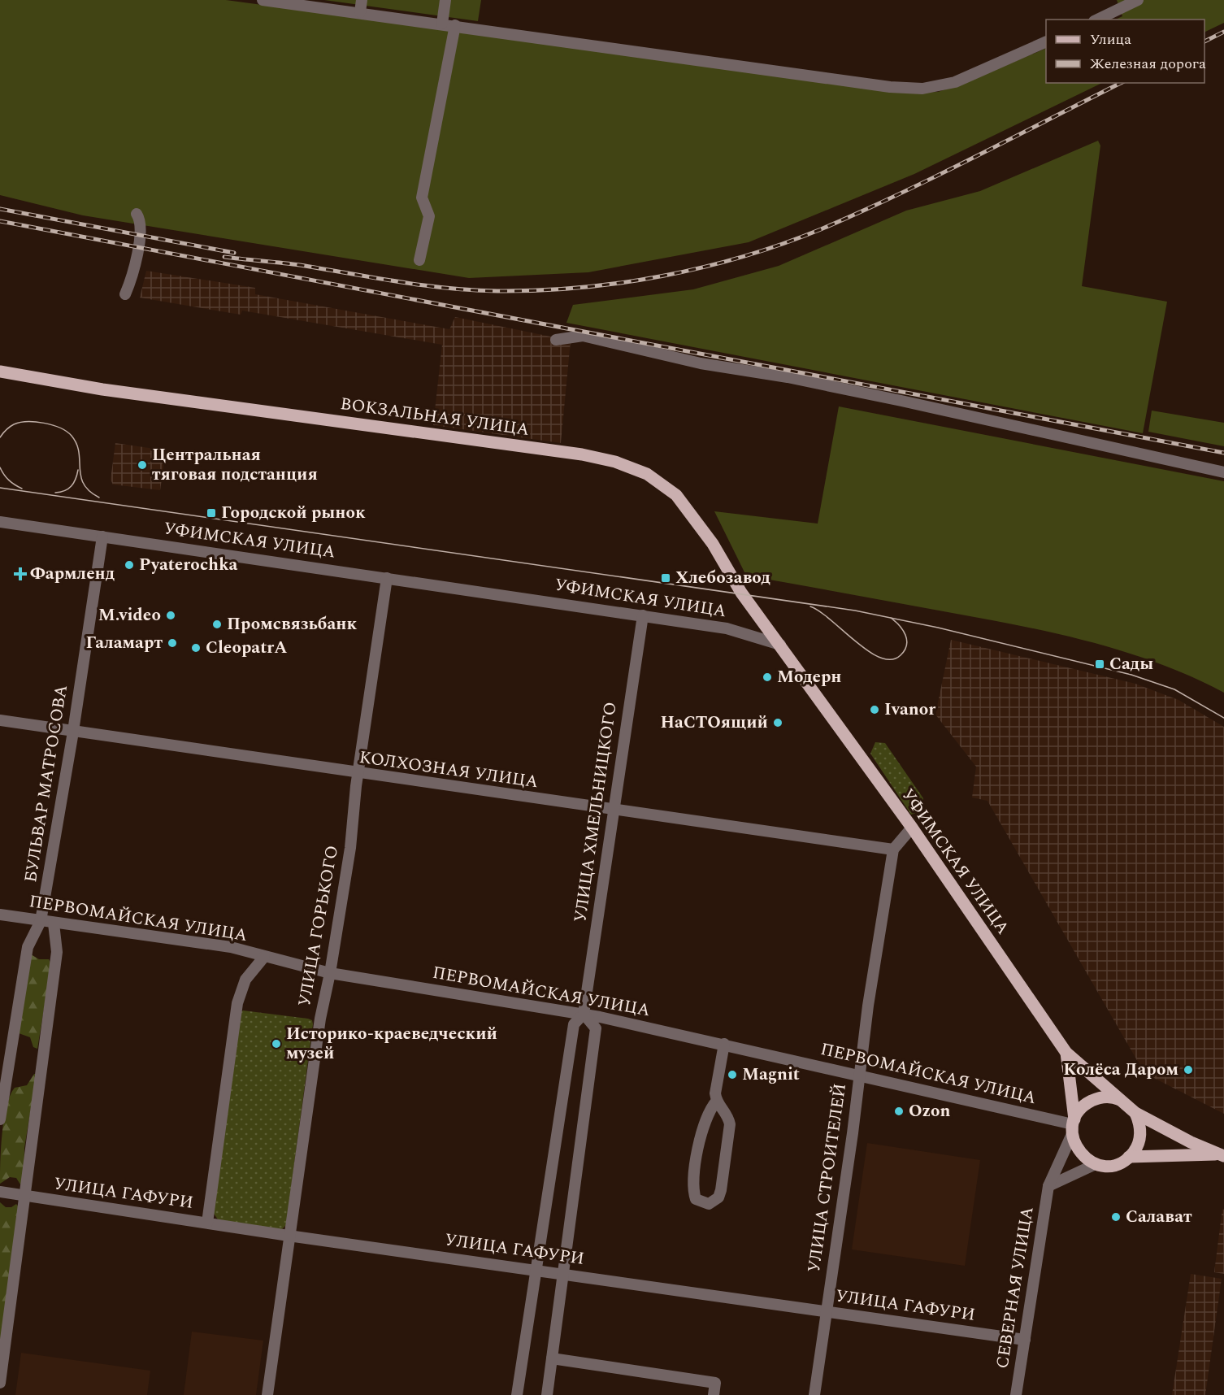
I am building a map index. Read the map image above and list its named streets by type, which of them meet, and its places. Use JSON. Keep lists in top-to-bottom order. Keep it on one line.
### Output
{"streets":{"main road":["ВОКЗАЛЬНАЯ УЛИЦА","УФИМСКАЯ УЛИЦА"],"street":["КОЛХОЗНАЯ УЛИЦА","БУЛЬВАР МАТРОСОВА","УЛИЦА ХМЕЛЬНИЦКОГО","ПЕРВОМАЙСКАЯ УЛИЦА","УЛИЦА ГОРЬКОГО","УЛИЦА СТРОИТЕЛЕЙ","УЛИЦА ГАФУРИ","СЕВЕРНАЯ УЛИЦА"]},"crossings":[["ВОКЗАЛЬНАЯ УЛИЦА","УФИМСКАЯ УЛИЦА"],["УФИМСКАЯ УЛИЦА","БУЛЬВАР МАТРОСОВА"],["УФИМСКАЯ УЛИЦА","УЛИЦА ХМЕЛЬНИЦКОГО"],["УФИМСКАЯ УЛИЦА","УЛИЦА ГОРЬКОГО"],["КОЛХОЗНАЯ УЛИЦА","БУЛЬВАР МАТРОСОВА"],["КОЛХОЗНАЯ УЛИЦА","УЛИЦА ХМЕЛЬНИЦКОГО"],["КОЛХОЗНАЯ УЛИЦА","УЛИЦА ГОРЬКОГО"],["КОЛХОЗНАЯ УЛИЦА","УЛИЦА СТРОИТЕЛЕЙ"],["БУЛЬВАР МАТРОСОВА","ПЕРВОМАЙСКАЯ УЛИЦА"],["УЛИЦА ХМЕЛЬНИЦКОГО","ПЕРВОМАЙСКАЯ УЛИЦА"],["УЛИЦА ХМЕЛЬНИЦКОГО","УЛИЦА ГАФУРИ"],["ПЕРВОМАЙСКАЯ УЛИЦА","УЛИЦА ГОРЬКОГО"],["ПЕРВОМАЙСКАЯ УЛИЦА","УЛИЦА СТРОИТЕЛЕЙ"],["ПЕРВОМАЙСКАЯ УЛИЦА","СЕВЕРНАЯ УЛИЦА"],["УЛИЦА ГОРЬКОГО","УЛИЦА ГАФУРИ"],["УЛИЦА СТРОИТЕЛЕЙ","УЛИЦА ГАФУРИ"],["УЛИЦА ГАФУРИ","СЕВЕРНАЯ УЛИЦА"]],"places":{"other":["Центральная тяговая подстанция","Pyaterochka","M.video","Промсвязьбанк","Галамарт","CleopatrA","Модерн","Ivanor","НаСТОящий","Историко-краеведческий музей","Колёса Даром","Magnit","Ozon","Салават"],"transit":["Городской рынок","Хлебозавод","Сады"],"health":["Фармленд"]},"legend":["Улица","Железная дорога"]}
